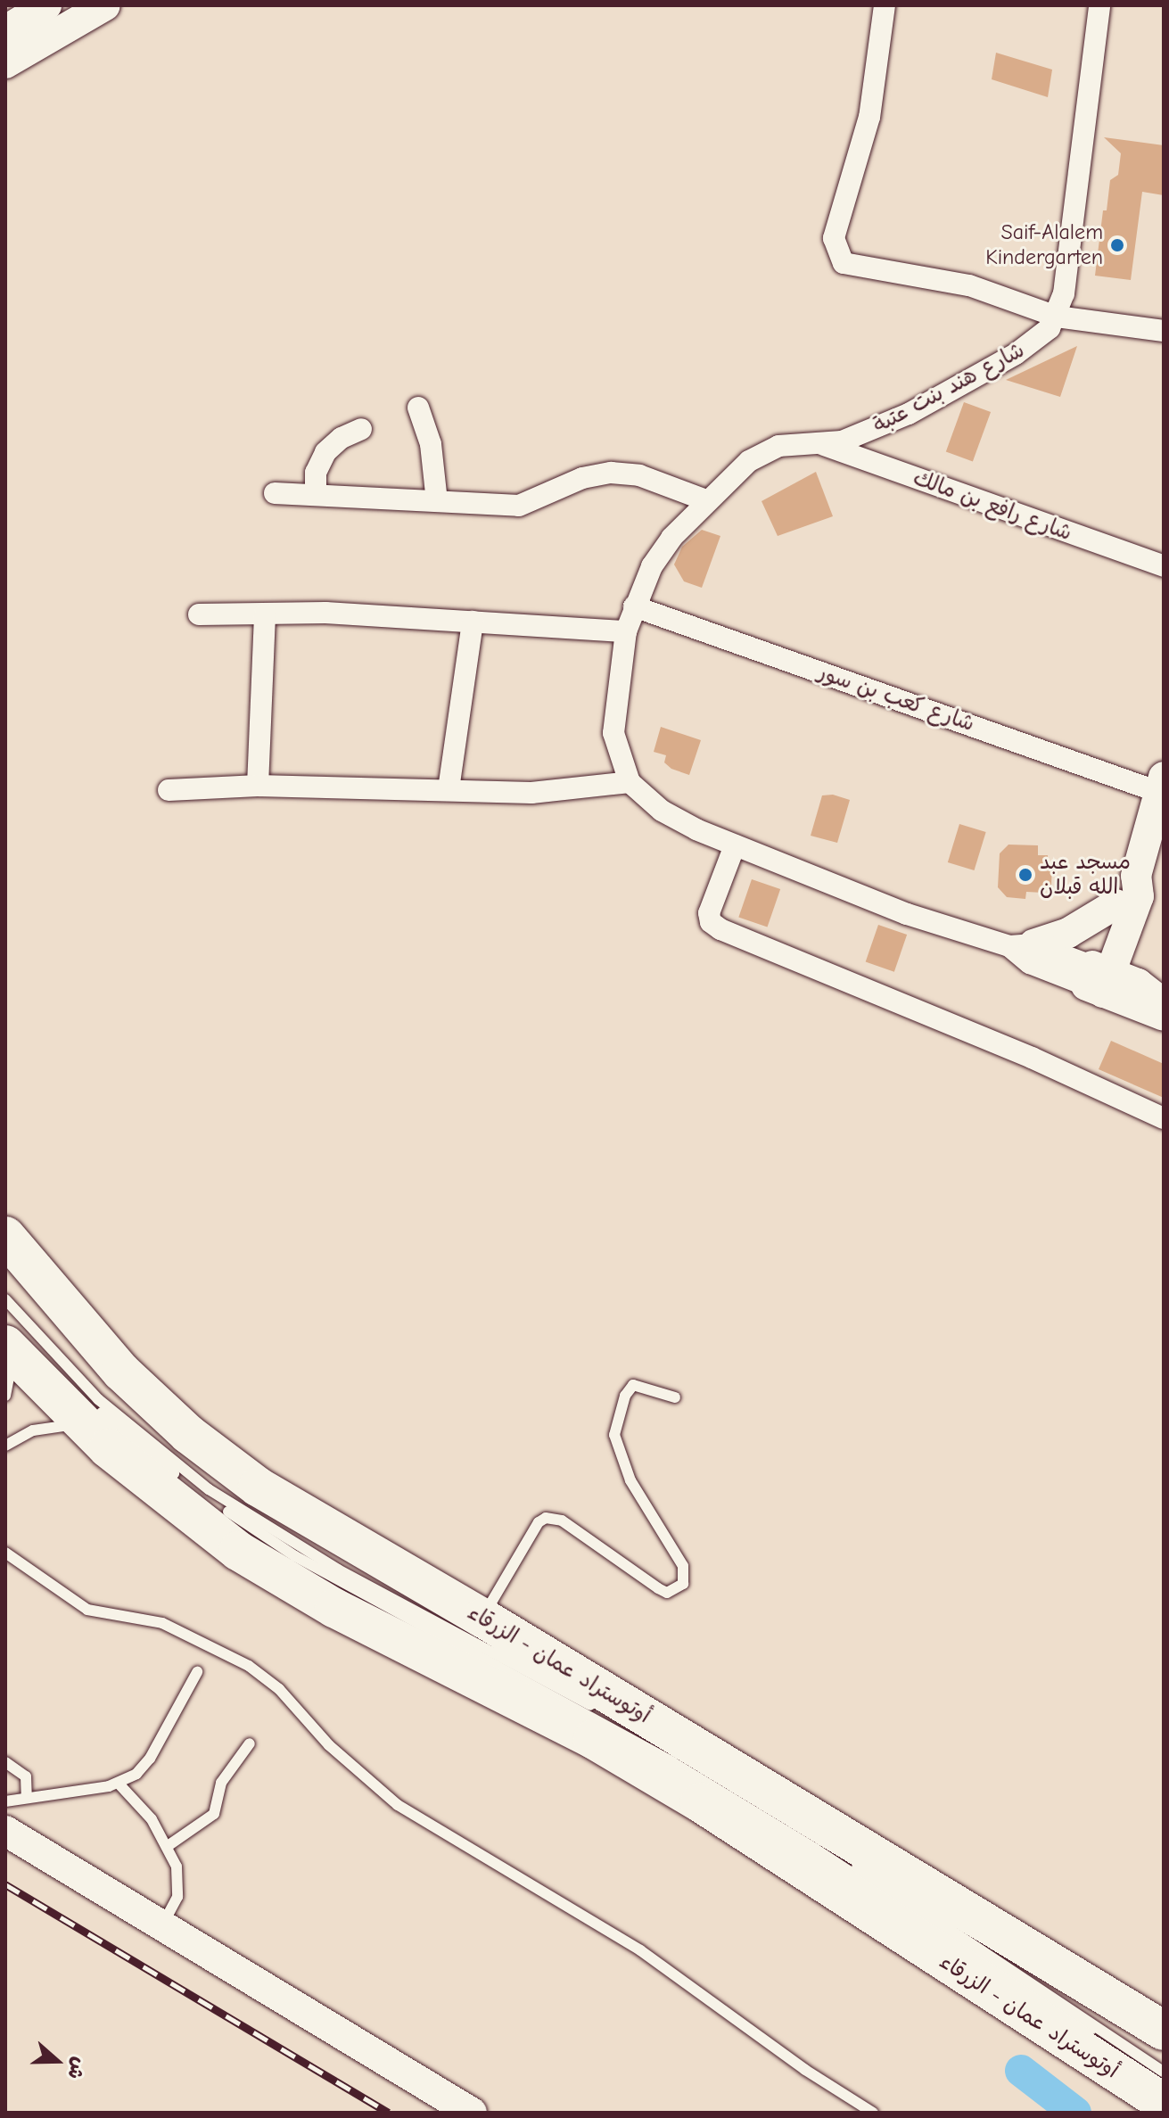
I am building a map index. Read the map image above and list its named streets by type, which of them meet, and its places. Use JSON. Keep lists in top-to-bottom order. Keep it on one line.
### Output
{"streets":{"highway":["أوتوستراد عمان - الزرقاء"],"street":["شارع هند بنت عتبة","شارع رافع بن مالك","شارع كعب بن سور"]},"crossings":[["شارع هند بنت عتبة","شارع رافع بن مالك"],["شارع هند بنت عتبة","شارع كعب بن سور"]],"places":["Saif-Alalem Kindergarten","مسجد عبد الله قبلان"],"north":"right"}
